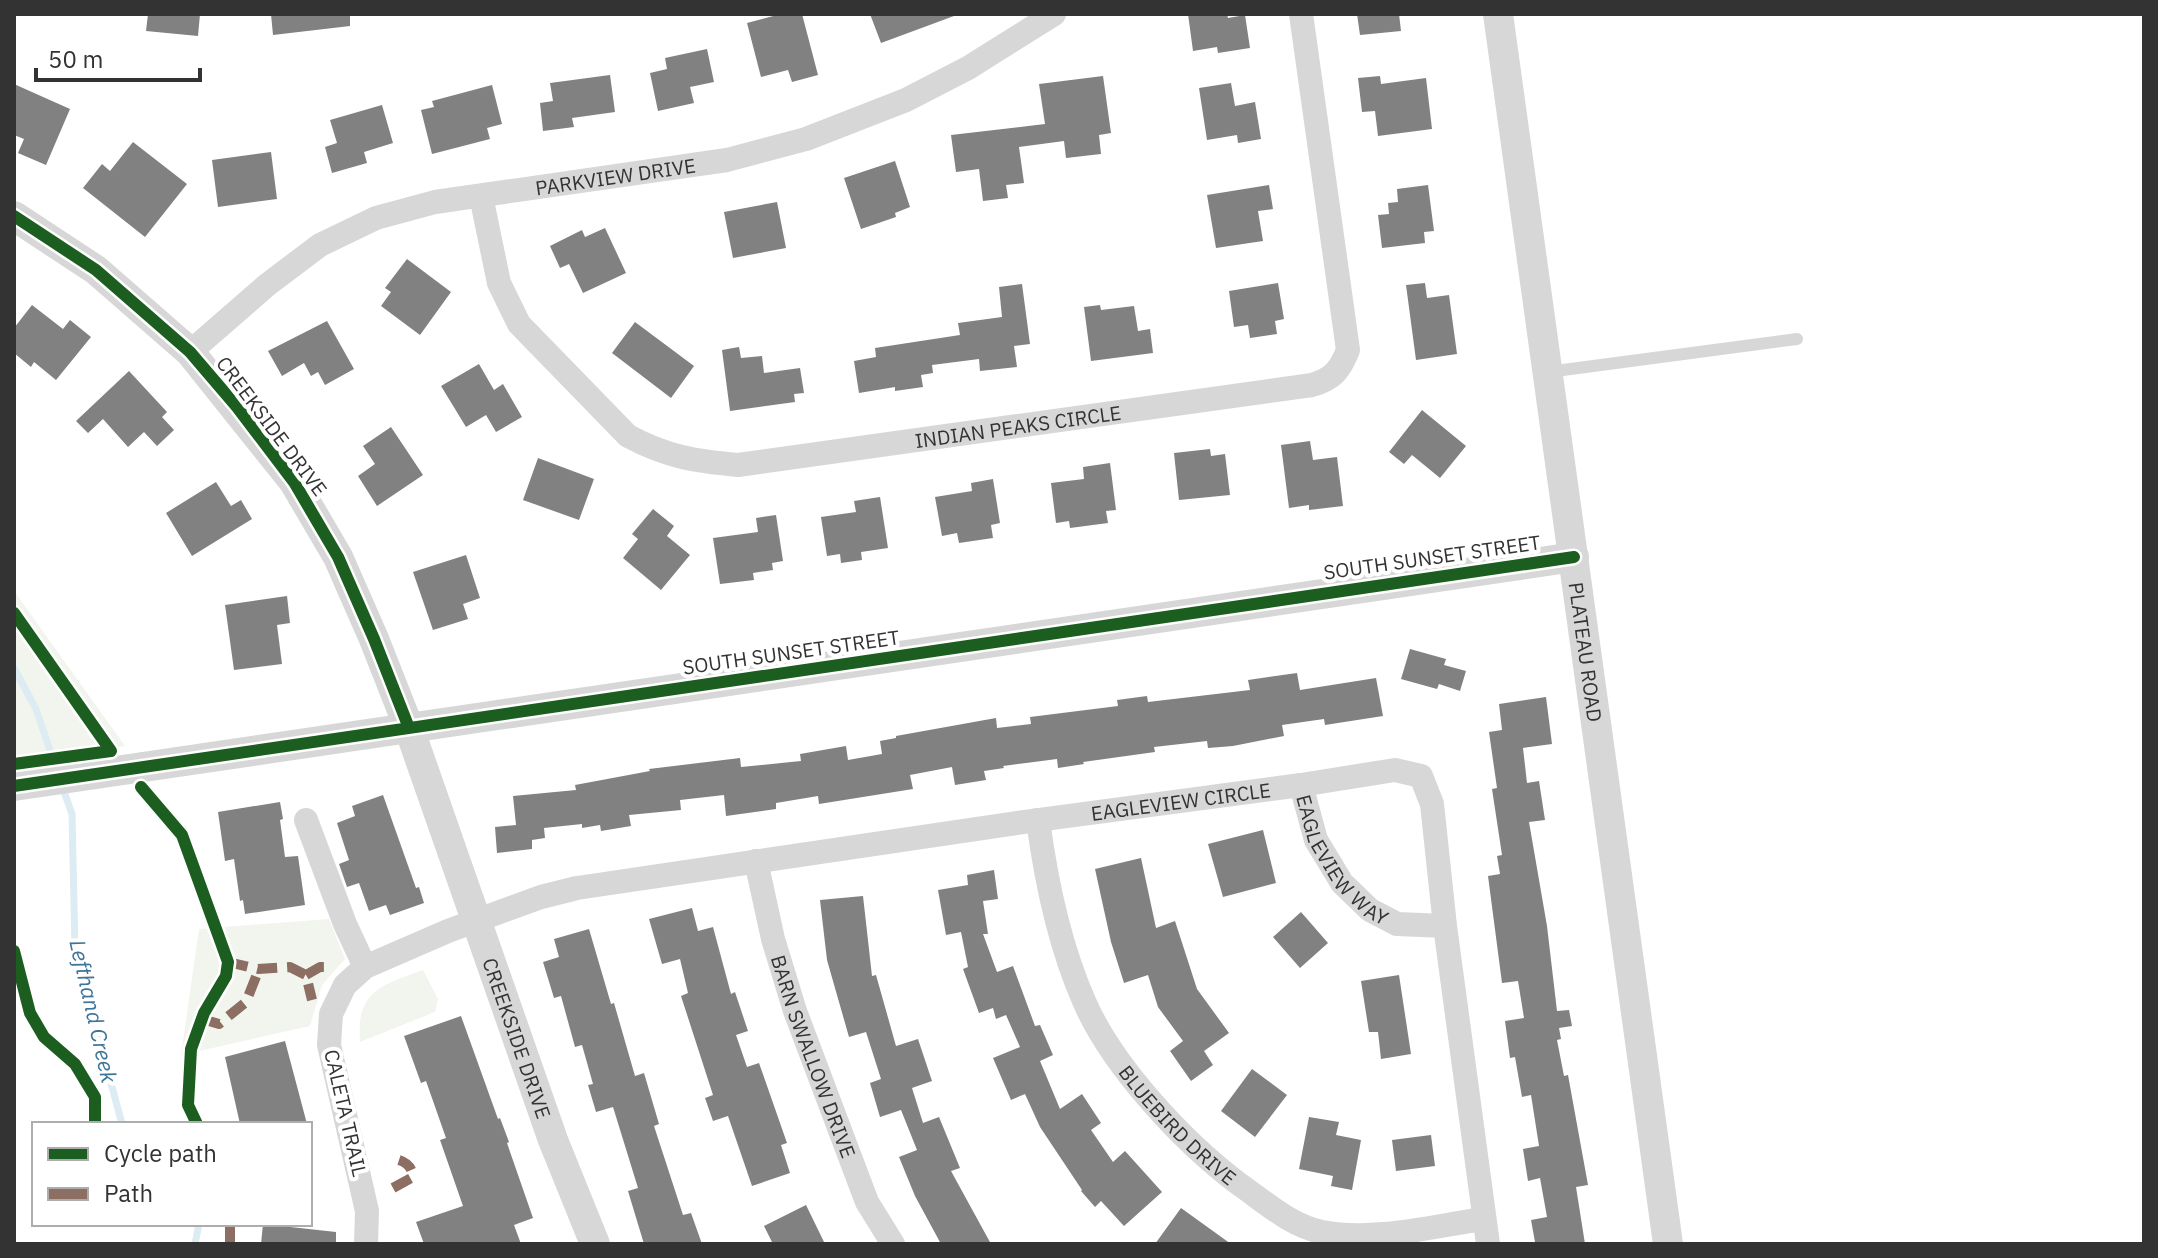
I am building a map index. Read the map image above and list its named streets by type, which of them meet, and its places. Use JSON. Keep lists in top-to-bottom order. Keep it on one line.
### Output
{"streets":{"street":["PARKVIEW DRIVE","CREEKSIDE DRIVE","INDIAN PEAKS CIRCLE","SOUTH SUNSET STREET","PLATEAU ROAD","EAGLEVIEW CIRCLE","EAGLEVIEW WAY","BARN SWALLOW DRIVE","CALETA TRAIL","BLUEBIRD DRIVE"]},"crossings":[["PARKVIEW DRIVE","CREEKSIDE DRIVE"],["PARKVIEW DRIVE","INDIAN PEAKS CIRCLE"],["CREEKSIDE DRIVE","SOUTH SUNSET STREET"],["CREEKSIDE DRIVE","EAGLEVIEW CIRCLE"],["CREEKSIDE DRIVE","CALETA TRAIL"],["SOUTH SUNSET STREET","PLATEAU ROAD"],["EAGLEVIEW CIRCLE","EAGLEVIEW WAY"],["EAGLEVIEW CIRCLE","BARN SWALLOW DRIVE"],["EAGLEVIEW CIRCLE","CALETA TRAIL"],["EAGLEVIEW CIRCLE","BLUEBIRD DRIVE"]],"water":["Lefthand Creek"],"legend":["Cycle path","Path"],"scale_bar":"50 m"}
